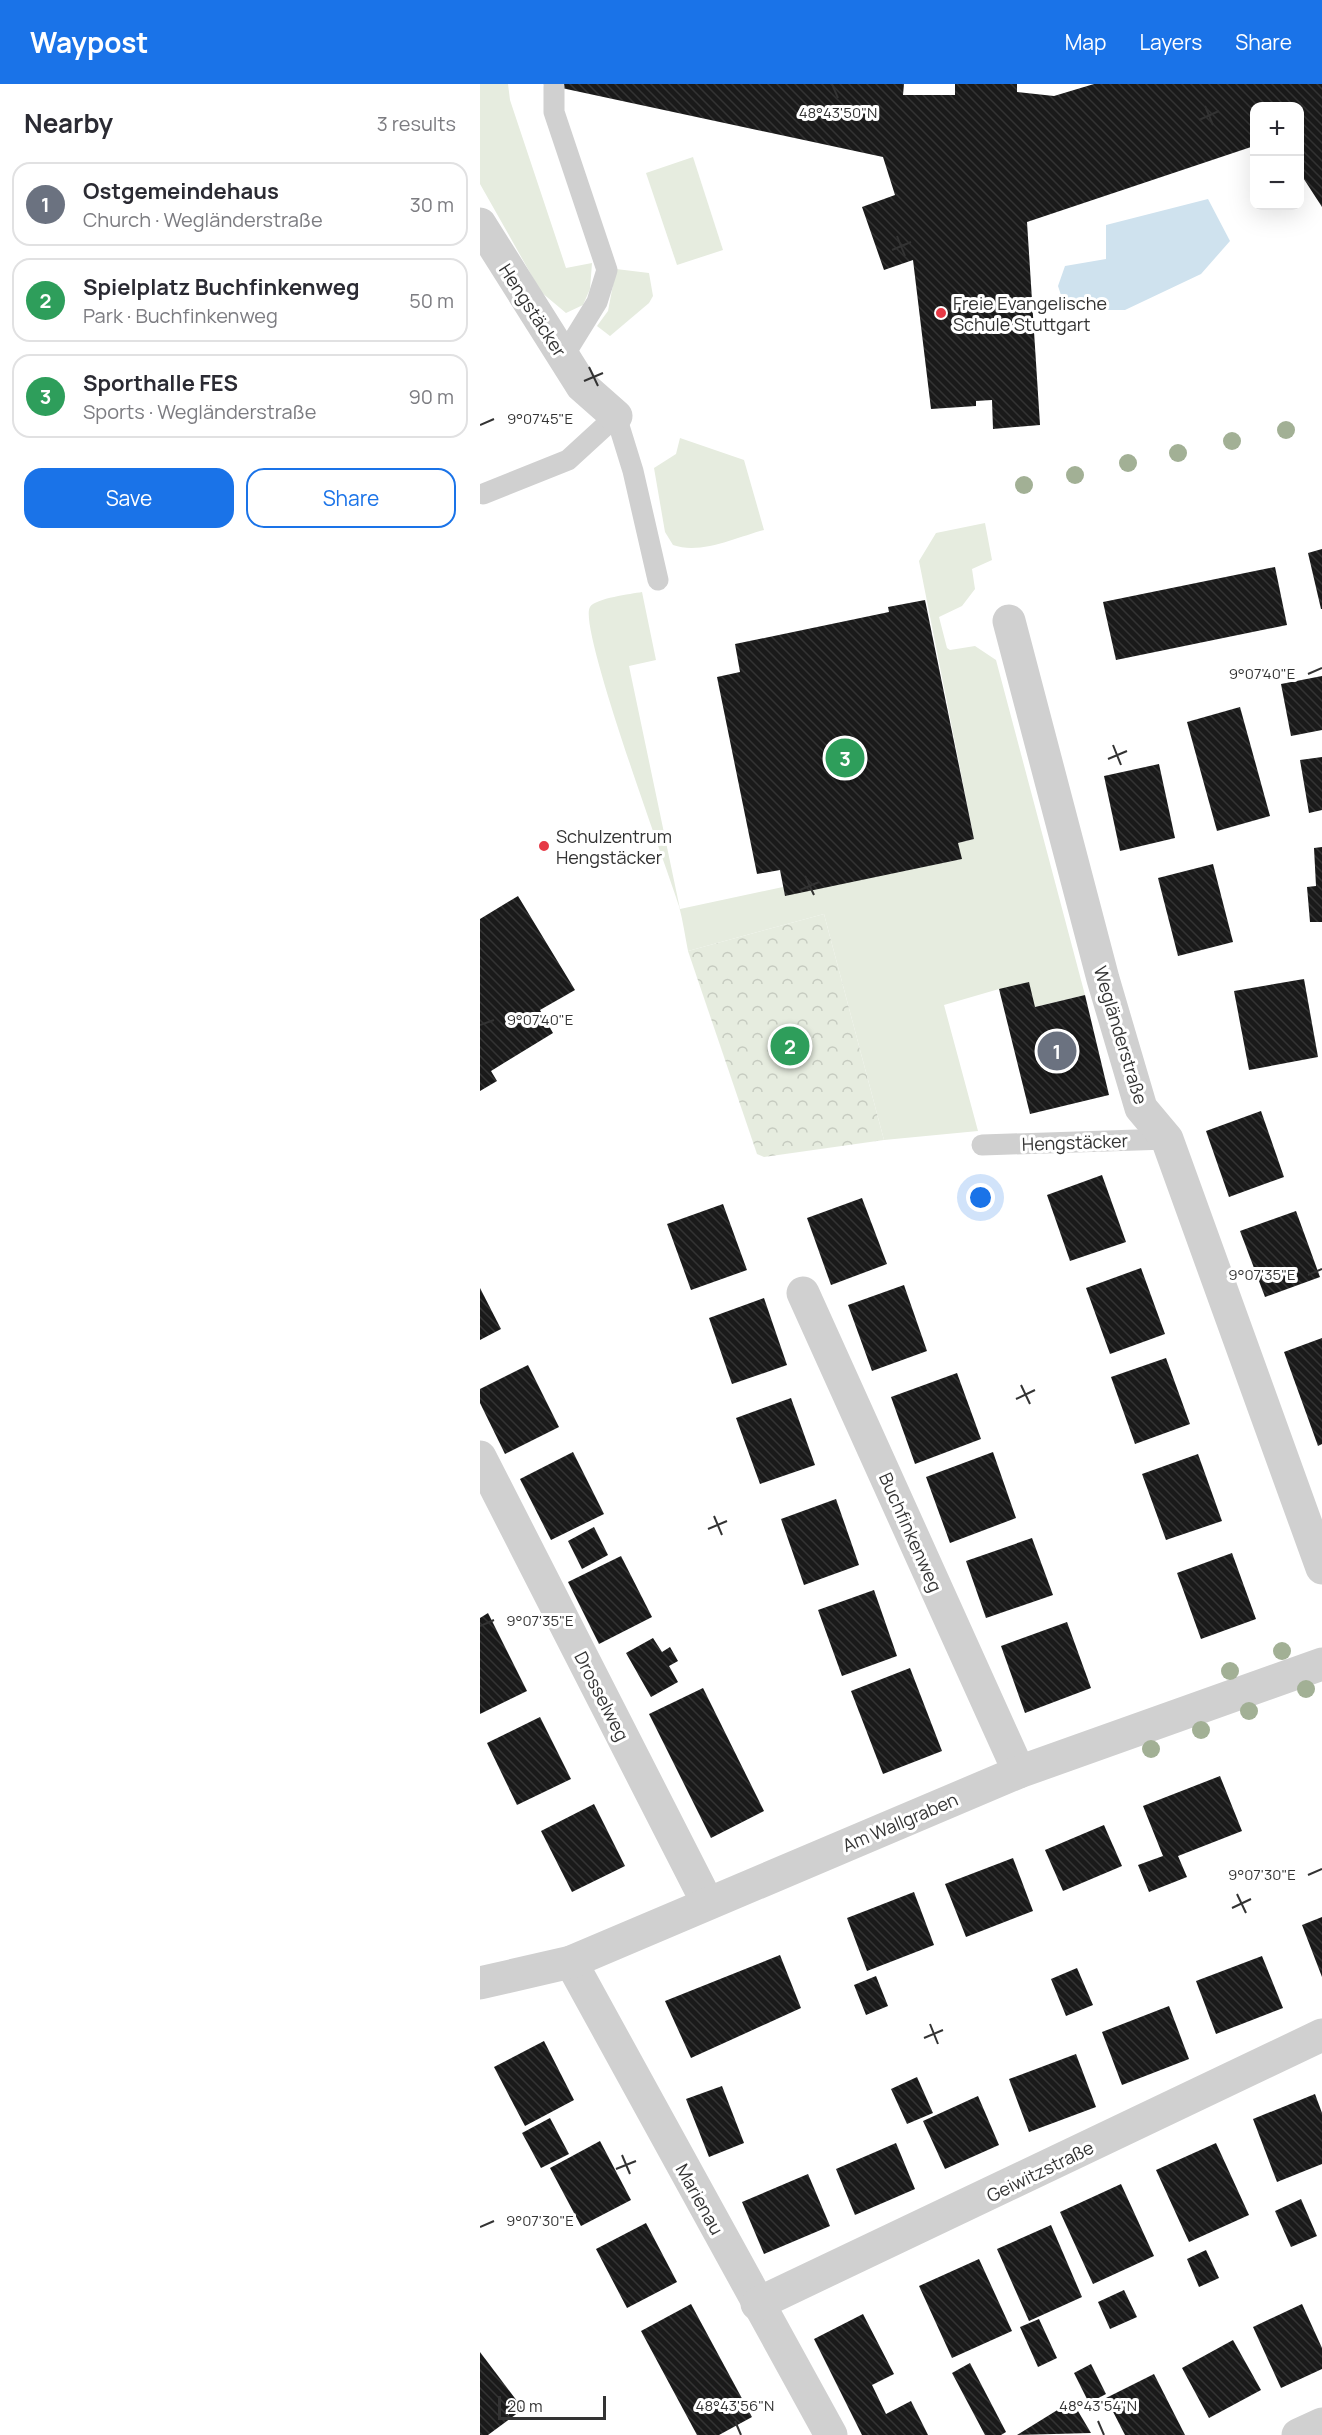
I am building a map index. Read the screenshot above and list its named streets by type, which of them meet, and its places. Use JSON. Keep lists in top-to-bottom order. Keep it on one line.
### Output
{"streets":{"street":["Hengstäcker","Wegländerstraße","Buchfinkenweg","Drosselweg","Am Wallgraben","Geiwitzstraße","Marienau"]},"crossings":[["Hengstäcker","Wegländerstraße"],["Buchfinkenweg","Am Wallgraben"],["Drosselweg","Am Wallgraben"],["Am Wallgraben","Marienau"],["Geiwitzstraße","Marienau"]],"places":["Freie Evangelische Schule Stuttgart","Schulzentrum Hengstäcker"],"scale_bar":"20 m","page":{"header":"Waypost","nav":["Map","Layers","Share"],"heading":["Nearby","3 results"],"map_buttons":["+","−"],"list":[{"mark":"1","name":"Ostgemeindehaus","note":"Church · Wegländerstraße","value":"30 m"},{"mark":"2","name":"Spielplatz Buchfinkenweg","note":"Park · Buchfinkenweg","value":"50 m"},{"mark":"3","name":"Sporthalle FES","note":"Sports · Wegländerstraße","value":"90 m"}],"buttons":["Save","Share"],"pins":["3","2","1"],"scale":"20 m"},"coordinates":["48°43'50\"N","9°07'45\"E","9°07'40\"E","9°07'35\"E","9°07'30\"E","48°43'56\"N","48°43'54\"N"]}
